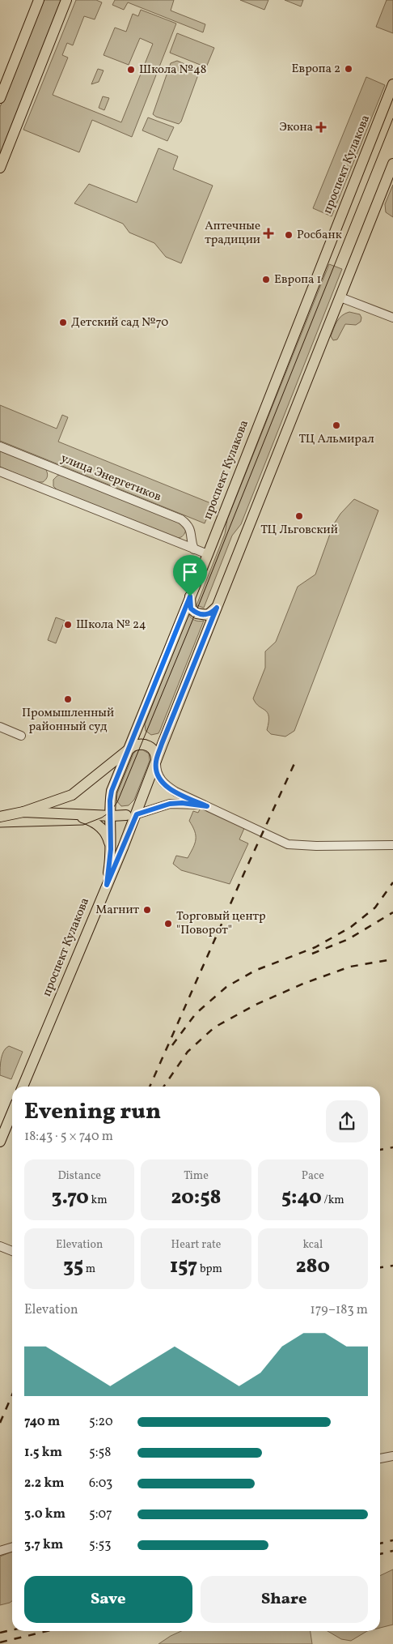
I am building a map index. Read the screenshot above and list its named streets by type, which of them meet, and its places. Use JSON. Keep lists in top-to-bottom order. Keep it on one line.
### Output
{"streets":{"main road":["проспект Кулакова"],"street":["улица Энергетиков"]},"places":{"other":["Европа 2","Школа №48","Росбанк","Европа 1","Детский сад №70","ТЦ Альмирал","ТЦ Льговский","Школа № 24","Промышленный районный суд","Магнит","Торговый центр \"Поворот\""],"health":["Экона","Аптечные традиции"]},"page":{"heading":["Evening run","18:43 · 5 × 740 m"],"stats":[["Distance","3.70 km"],["Time","20:58"],["Pace","5:40 /km"],["Elevation","35 m"],["Heart rate","157 bpm"],["kcal","280"]],"chart":["Elevation","179–183 m"],"list":[{"name":"740 m","note":"5:20"},{"name":"1.5 km","note":"5:58"},{"name":"2.2 km","note":"6:03"},{"name":"3.0 km","note":"5:07"},{"name":"3.7 km","note":"5:53"}],"buttons":["Save","Share"]}}
